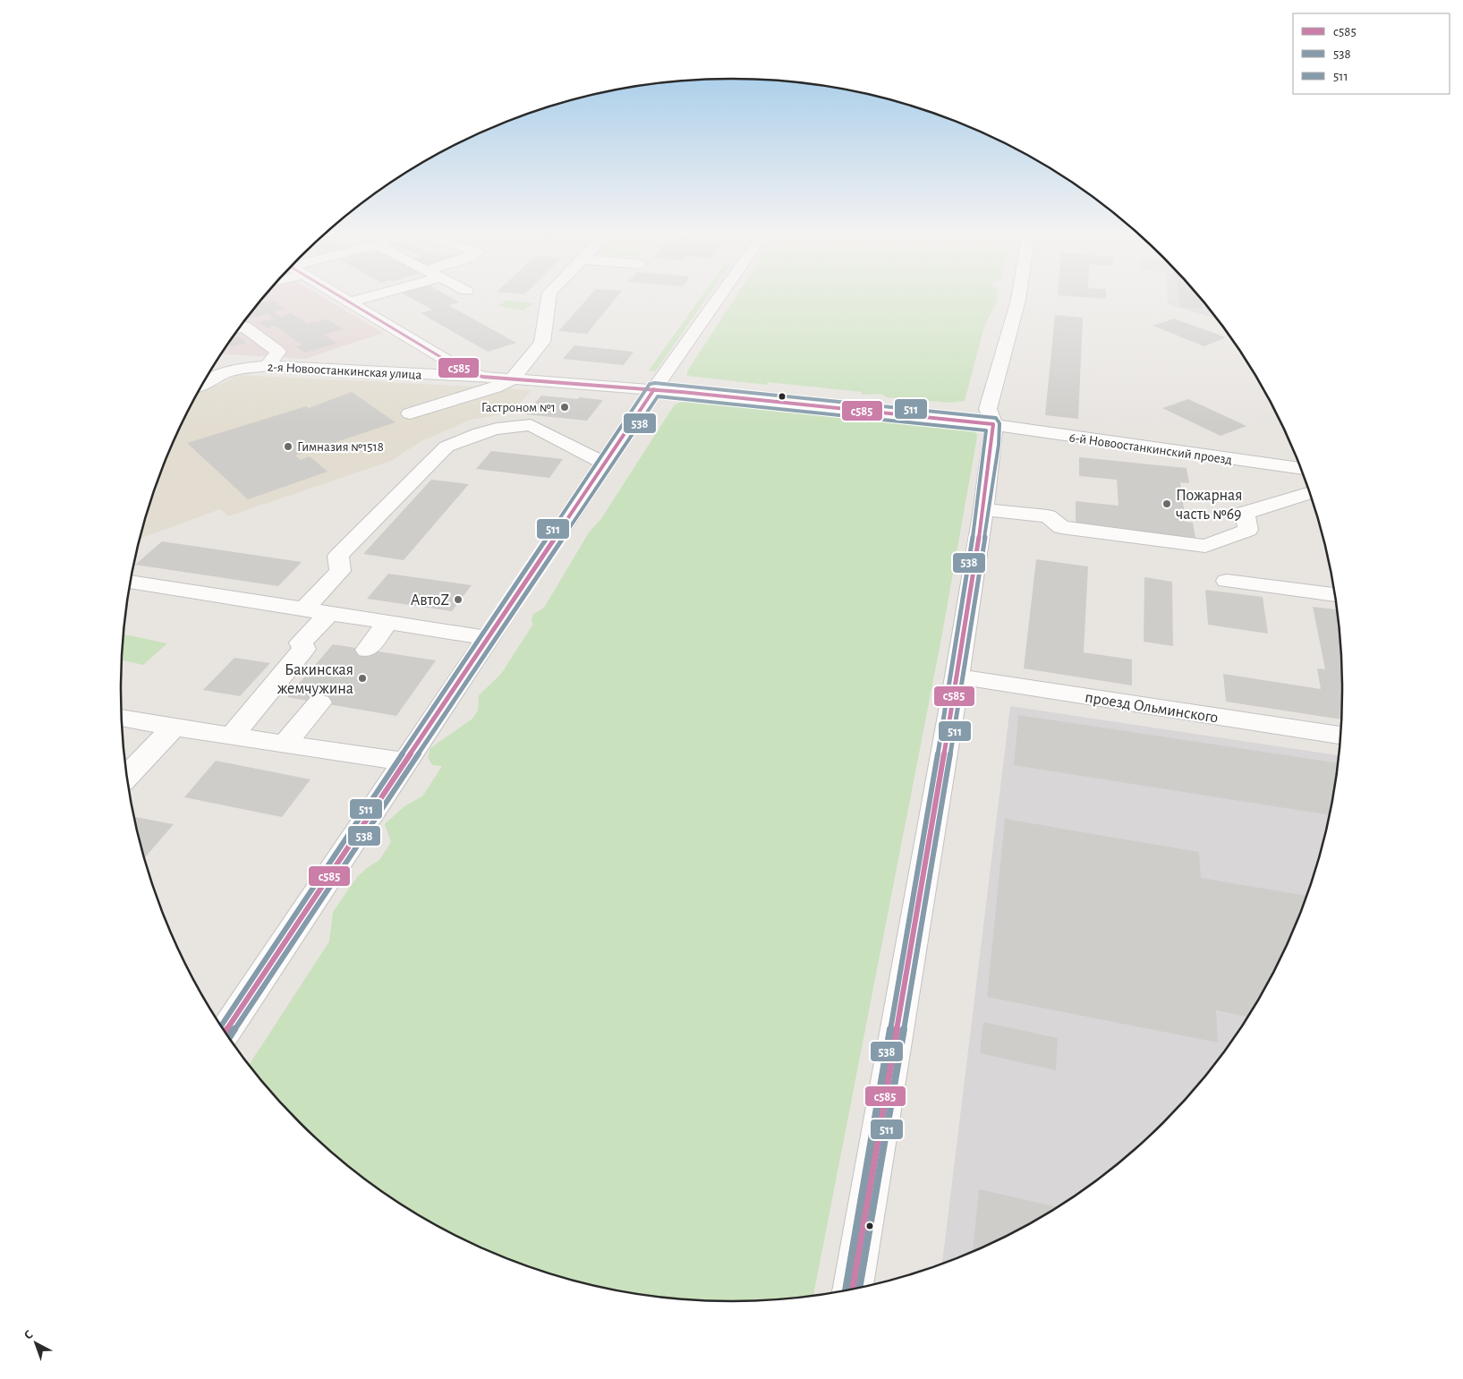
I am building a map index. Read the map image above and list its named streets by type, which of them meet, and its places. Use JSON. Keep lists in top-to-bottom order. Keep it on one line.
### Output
{"streets":{"street":["2-я Новоостанкинская улица","6-й Новоостанкинский проезд","проезд Ольминского"]},"crossings":[["2-я Новоостанкинская улица","6-й Новоостанкинский проезд"]],"places":["Гастроном №1","Гимназия №1518","Пожарная часть №69","АвтоZ","Бакинская жемчужина"],"lines":["transit line с585","transit line 511","transit line 538"],"legend":["с585","538","511"],"north":"top left"}
